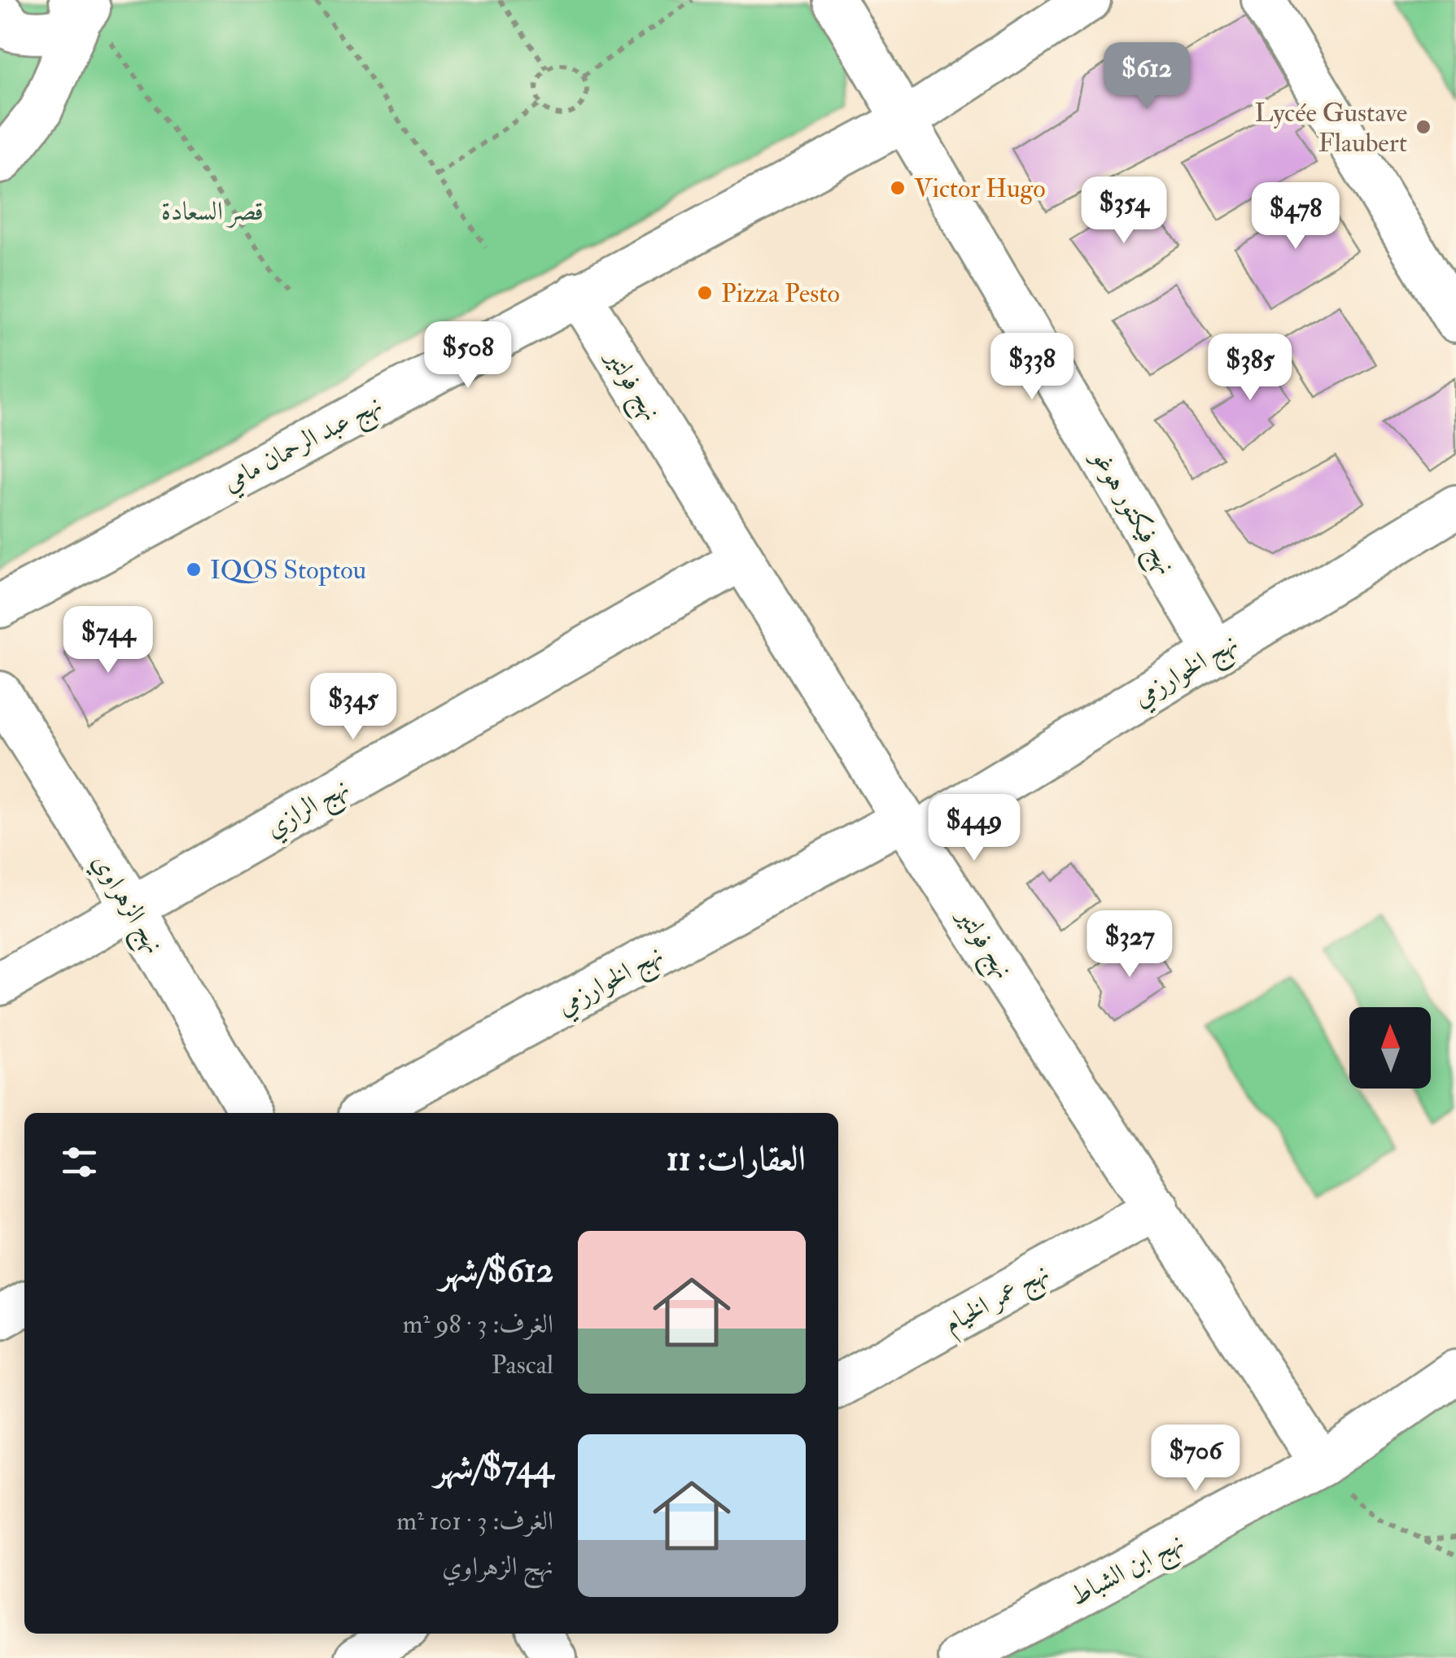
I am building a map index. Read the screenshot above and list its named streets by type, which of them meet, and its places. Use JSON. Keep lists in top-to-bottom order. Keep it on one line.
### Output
{"streets":{"street":["نهج فولتير","نهج عبد الرحمان مامي","نهج فيكتور هوغو","نهج الخوارزمي","نهج الرازي","نهج الزهراوي","نهج عمر الخيام","نهج ابن الشباط"]},"crossings":[["نهج فولتير","نهج عبد الرحمان مامي"],["نهج فولتير","نهج الخوارزمي"],["نهج فولتير","نهج الرازي"],["نهج فولتير","نهج عمر الخيام"],["نهج فولتير","نهج ابن الشباط"],["نهج عبد الرحمان مامي","نهج فيكتور هوغو"],["نهج فيكتور هوغو","نهج الخوارزمي"],["نهج الرازي","نهج الزهراوي"]],"parks":["قصر السعادة"],"places":["Lycée Gustave Flaubert","Victor Hugo","Pizza Pesto","IQOS Stoptou"],"north":"top","page":{"price":["$612","$354","$478","$508","$338","$385","$744","$345","$449","$327","$706"],"heading":"العقارات: 11","list":[{"name":"$612/شهر","note":"الغرف: 3 · 98 m² · Pascal"},{"name":"$744/شهر","note":"الغرف: 3 · 101 m² · نهج الزهراوي"}]}}
